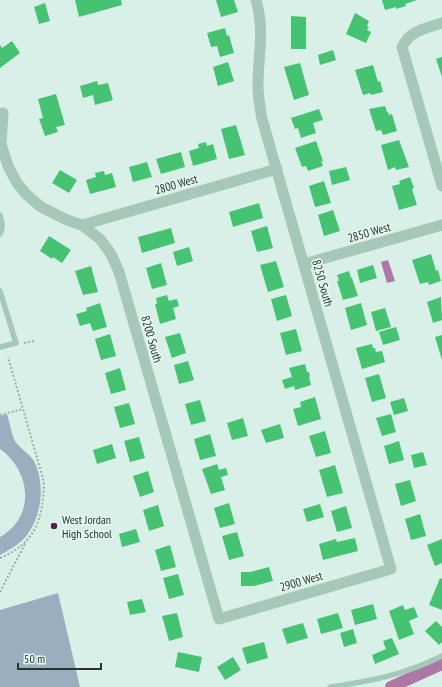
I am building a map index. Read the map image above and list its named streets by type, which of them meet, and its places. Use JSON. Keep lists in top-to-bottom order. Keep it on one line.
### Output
{"streets":{"street":["2800 West","2850 West","8250 South","8200 South","2900 West"]},"crossings":[["2800 West","8250 South"],["2800 West","8200 South"],["2850 West","8250 South"],["8250 South","2900 West"],["8200 South","2900 West"]],"places":["West Jordan High School"],"scale_bar":"50 m"}
